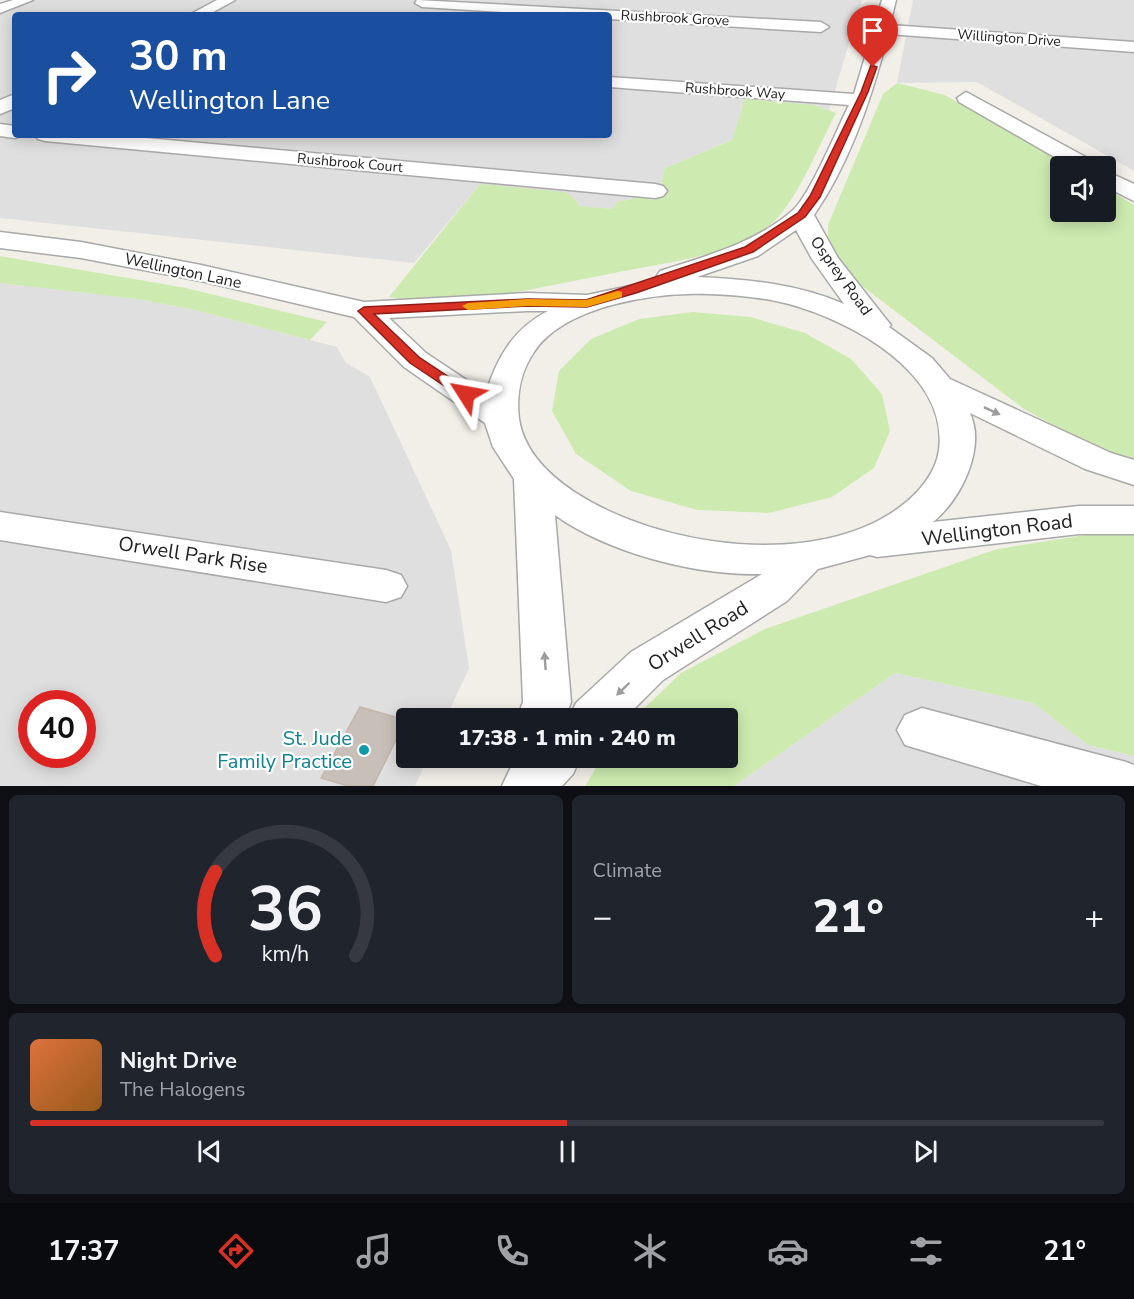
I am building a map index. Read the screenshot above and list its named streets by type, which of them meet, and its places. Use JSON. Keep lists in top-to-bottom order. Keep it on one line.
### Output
{"streets":{"street":["Rushbrook Grove","Willington Drive","Rushbrook Way","Rushbrook Court","Wellington Lane","Osprey Road","Wellington Road","Orwell Park Rise","Orwell Road"]},"one_way":["Orwell Road"],"places":["St. Jude Family Practice"],"page":{"turn":["30 m","Wellington Lane"],"limit":"40","trip":"17:38 · 1 min · 240 m","tile":"Climate","heat":["−","21°","+"],"song":["Night Drive","The Halogens"],"tabs":["17:37","21°"],"gauge":["36","km/h"]}}
